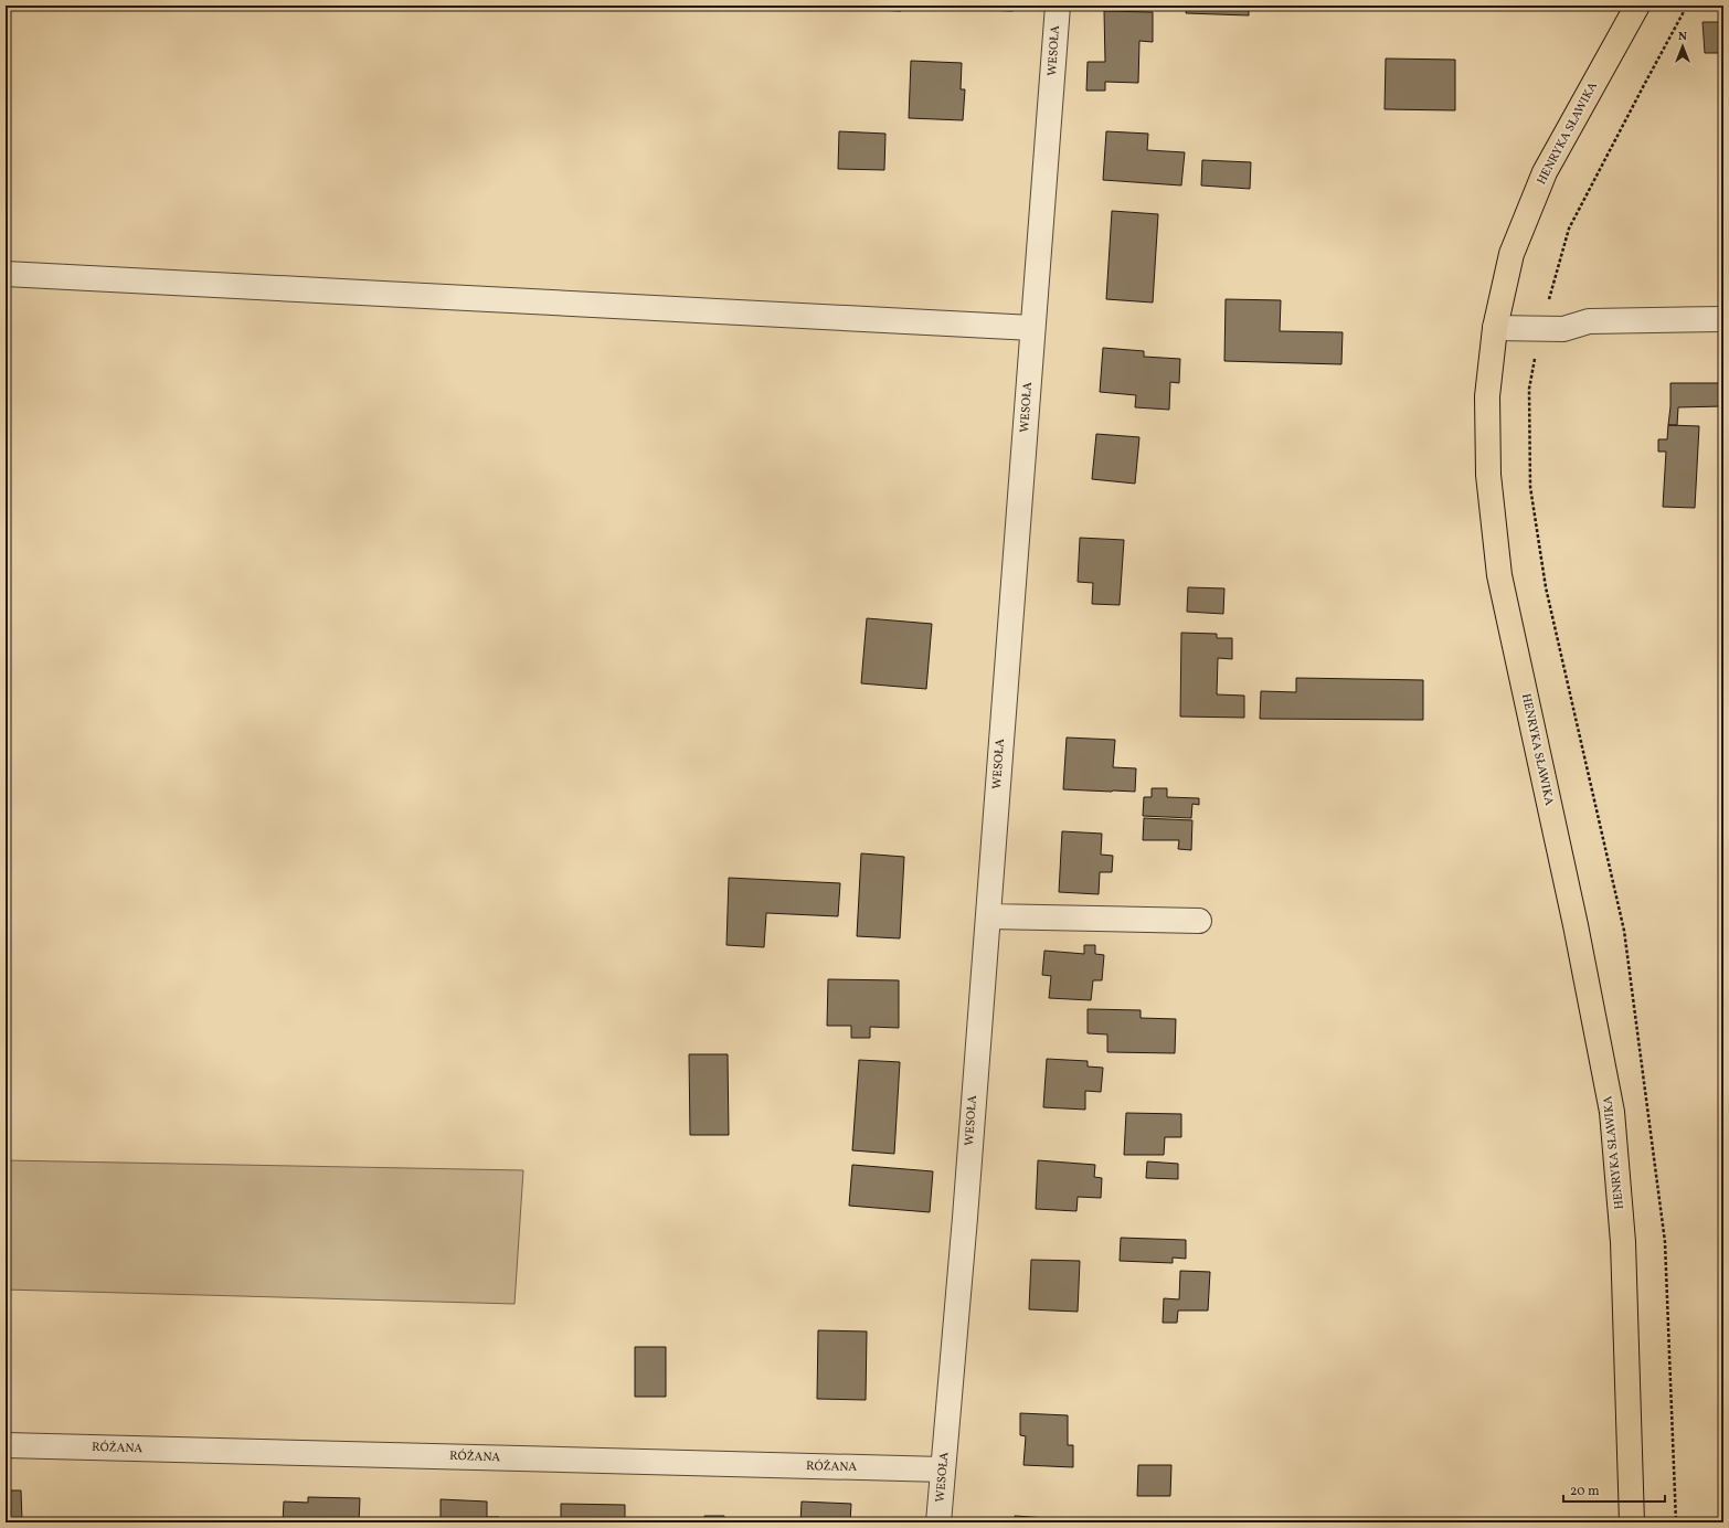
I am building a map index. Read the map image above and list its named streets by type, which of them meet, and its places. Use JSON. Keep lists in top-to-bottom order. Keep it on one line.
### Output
{"streets":{"main road":["HENRYKA SŁAWIKA"],"street":["WESOŁA","RÓŻANA"]},"crossings":[["WESOŁA","RÓŻANA"]],"scale_bar":"20 m","north":"top"}
